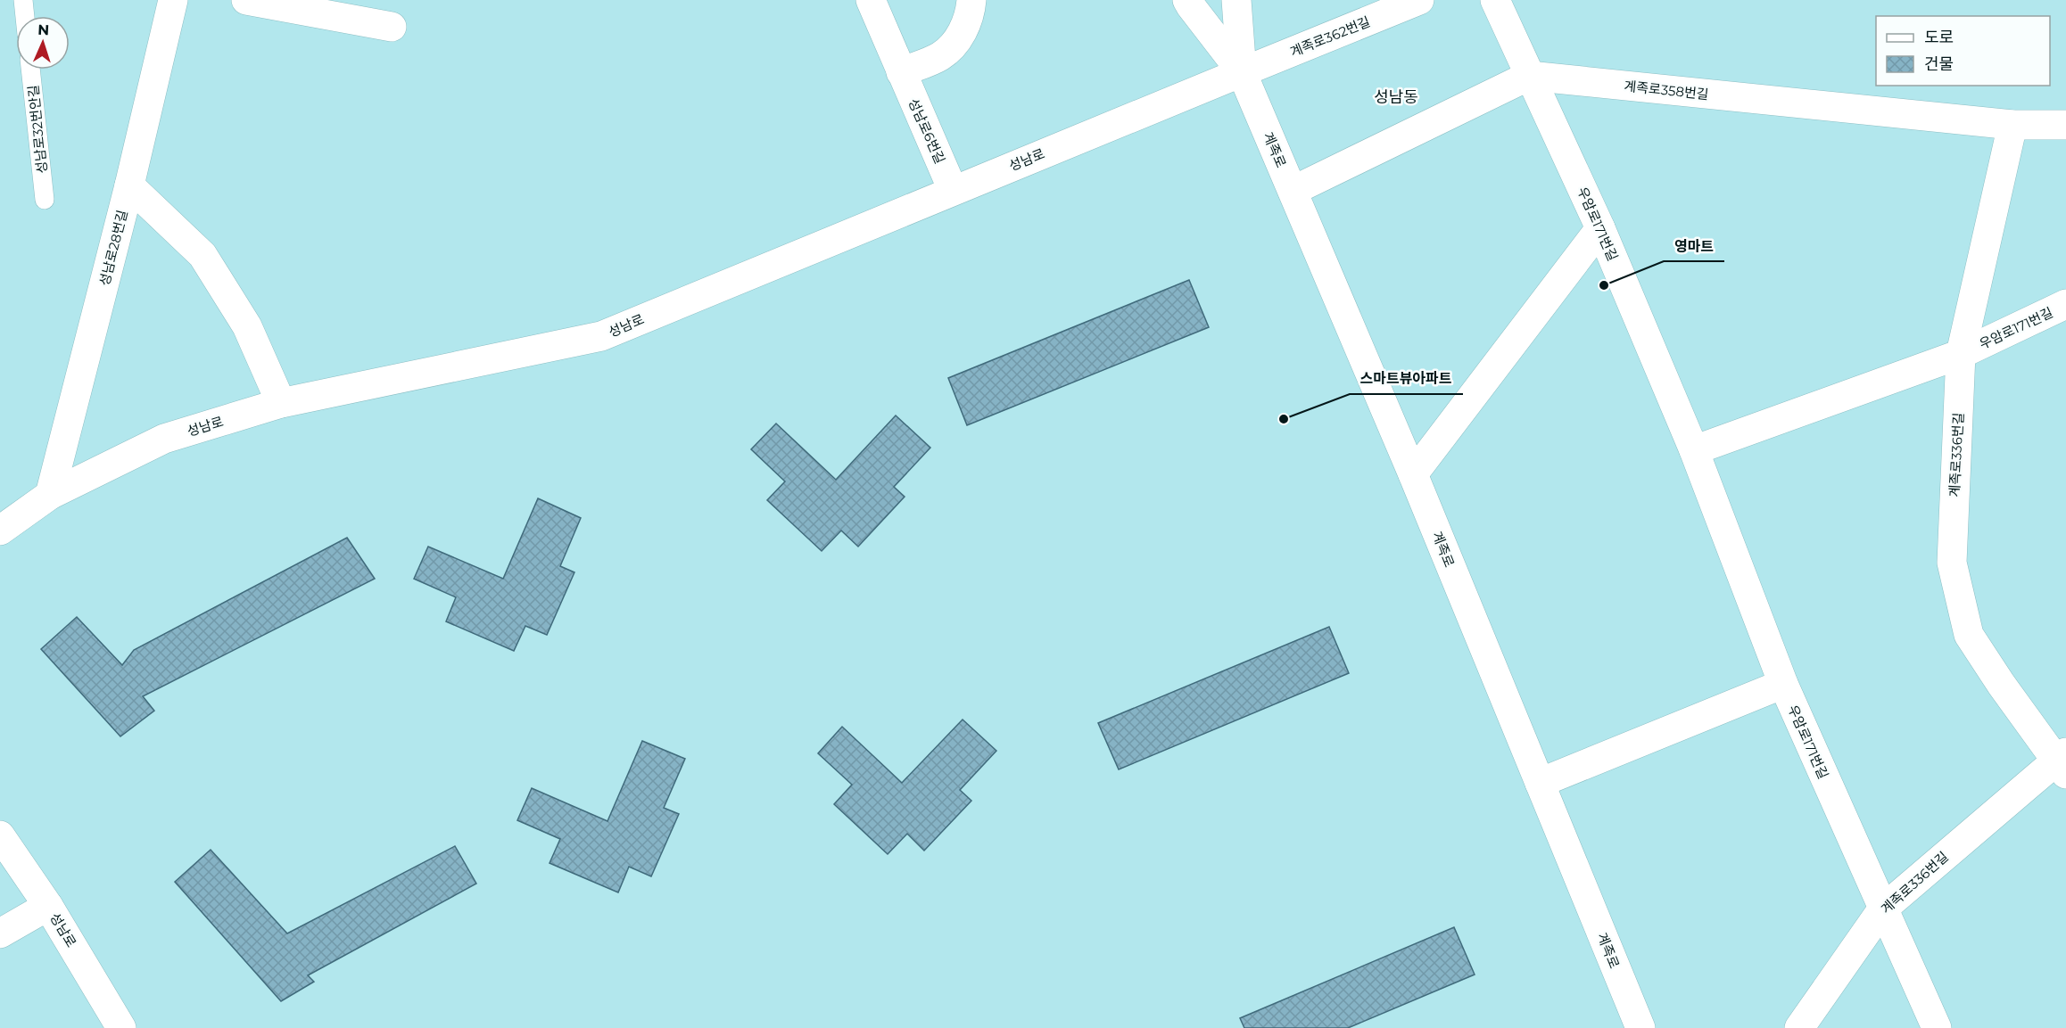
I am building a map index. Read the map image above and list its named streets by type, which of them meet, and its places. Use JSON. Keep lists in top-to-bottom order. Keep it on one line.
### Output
{"streets":{"street":["계족로362번길","계족로358번길","성남로6번길","계족로","성남로","우암로171번길","성남로28번길","계족로336번길"],"lane":["성남로32번안길"]},"crossings":[["계족로362번길","계족로"],["계족로362번길","성남로"],["계족로358번길","우암로171번길"],["계족로358번길","계족로336번길"],["성남로6번길","성남로"],["계족로","성남로"],["성남로","성남로28번길"],["우암로171번길","계족로336번길"]],"districts":["성남동"],"places":["영마트","스마트뷰아파트"],"legend":["도로","건물"],"north":"top"}
